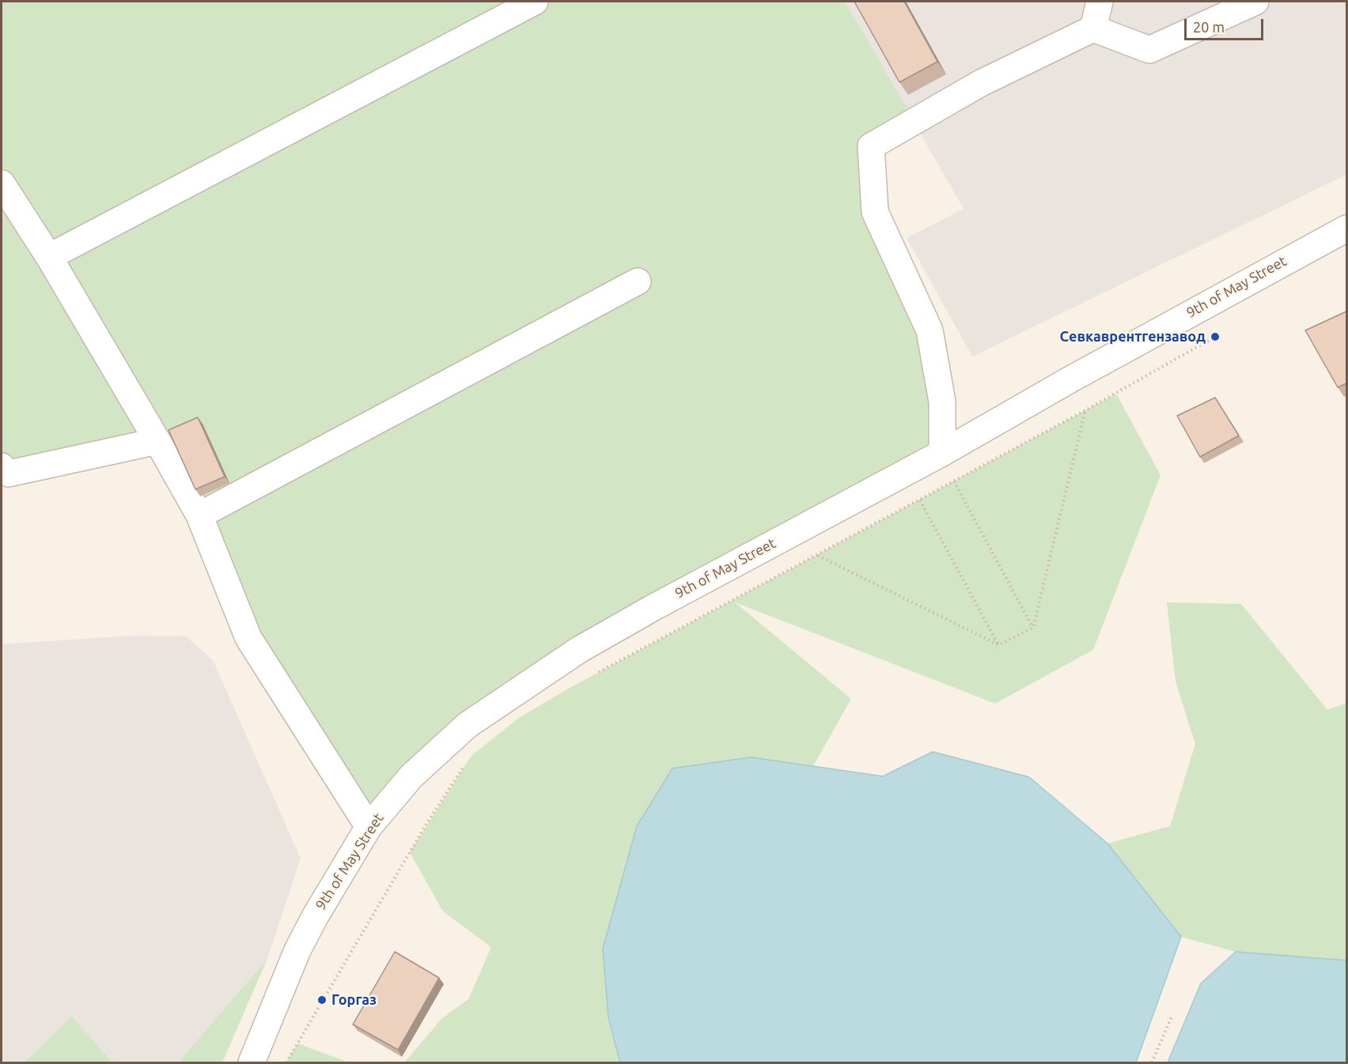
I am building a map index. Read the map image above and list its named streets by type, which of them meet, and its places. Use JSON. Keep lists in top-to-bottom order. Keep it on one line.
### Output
{"streets":{"street":["9th of May Street"]},"places":["Севкаврентгензавод","Горгаз"],"scale_bar":"20 m"}
